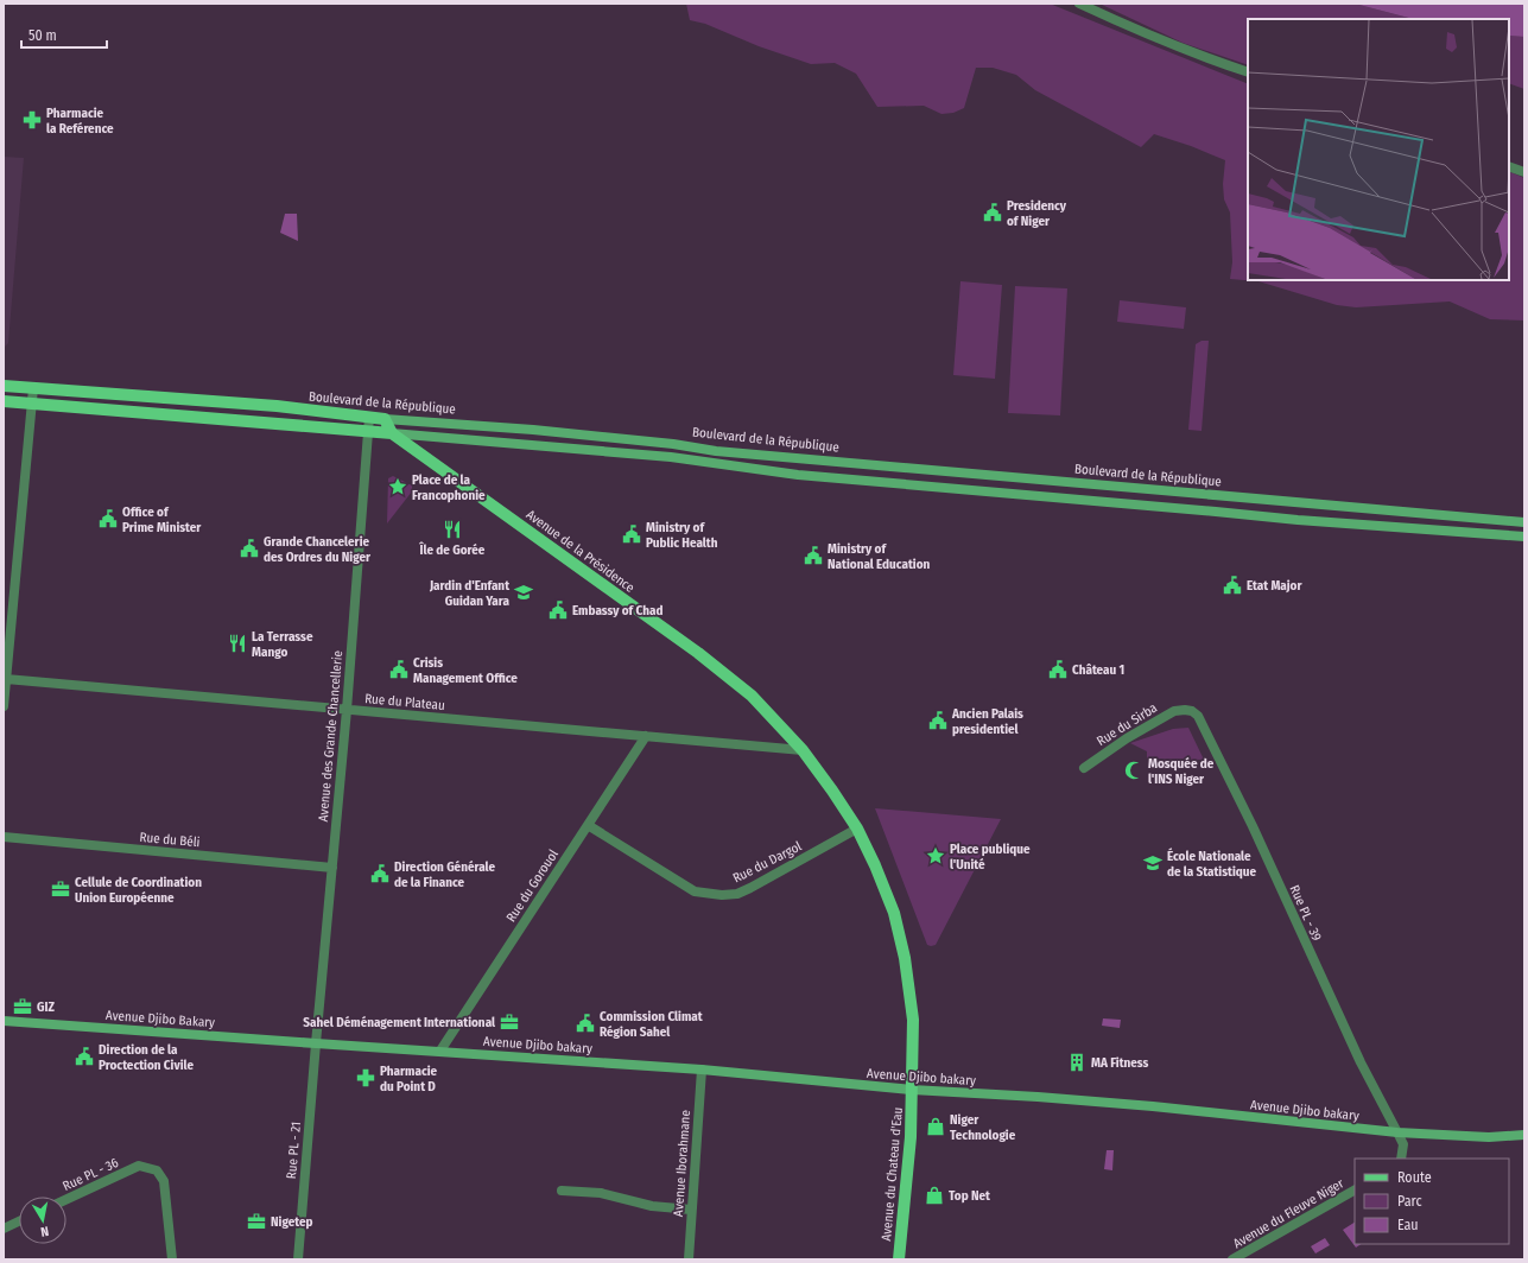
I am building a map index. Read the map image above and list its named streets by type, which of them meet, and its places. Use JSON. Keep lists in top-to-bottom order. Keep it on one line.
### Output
{"streets":{"main road":["Boulevard de la République","Avenue de la Présidence","Avenue Djibo Bakary","Avenue Djibo bakary","Avenue du Chateau d'Eau"],"street":["Rue du Plateau","Rue du Sirba","Avenue des Grande Chancellerie","Rue du Béli","Rue du Dargol","Rue du Gorouol","Rue PL - 39","Rue PL - 21","Avenue Iborahmane","Rue PL - 36","Avenue du Fleuve Niger"]},"crossings":[["Boulevard de la République","Avenue de la Présidence"],["Boulevard de la République","Avenue des Grande Chancellerie"],["Avenue de la Présidence","Rue du Plateau"],["Avenue de la Présidence","Rue du Dargol"],["Avenue de la Présidence","Avenue Djibo bakary"],["Avenue de la Présidence","Avenue du Chateau d'Eau"],["Rue du Plateau","Avenue des Grande Chancellerie"],["Rue du Plateau","Rue du Gorouol"],["Rue du Sirba","Rue PL - 39"],["Avenue des Grande Chancellerie","Rue du Béli"],["Avenue des Grande Chancellerie","Avenue Djibo Bakary"],["Avenue des Grande Chancellerie","Avenue Djibo bakary"],["Avenue des Grande Chancellerie","Rue PL - 21"],["Rue du Dargol","Rue du Gorouol"],["Rue du Gorouol","Avenue Djibo bakary"],["Rue PL - 39","Avenue Djibo bakary"],["Avenue Djibo Bakary","Avenue Djibo bakary"],["Avenue Djibo Bakary","Rue PL - 21"],["Avenue Djibo bakary","Rue PL - 21"],["Avenue Djibo bakary","Avenue Iborahmane"],["Avenue Djibo bakary","Avenue du Chateau d'Eau"]],"places":{"pharmacy":["Pharmacie la Reférence","Pharmacie du Point D"],"public building":["Presidency of Niger","Office of Prime Minister","Ministry of Public Health","Grande Chancelerie des Ordres du Niger","Ministry of National Education","Etat Major","Embassy of Chad","Crisis Management Office","Château 1","Ancien Palais presidentiel","Direction Générale de la Finance","Commission Climat Région Sahel","Direction de la Proctection Civile"],"place":["Place de la Francophonie","Place publique l'Unité"],"restaurant":["Île de Gorée","La Terrasse Mango"],"school or university":["Jardin d'Enfant Guidan Yara","École Nationale de la Statistique"],"mosque":["Mosquée de l'INS Niger"],"office":["Cellule de Coordination Union Européenne","GIZ","Sahel Déménagement International","Nigetep"],"building":["MA Fitness"],"shop":["Niger Technologie","Top Net"]},"legend":["Route","Parc","Eau"],"scale_bar":"50 m","north":"bottom"}
